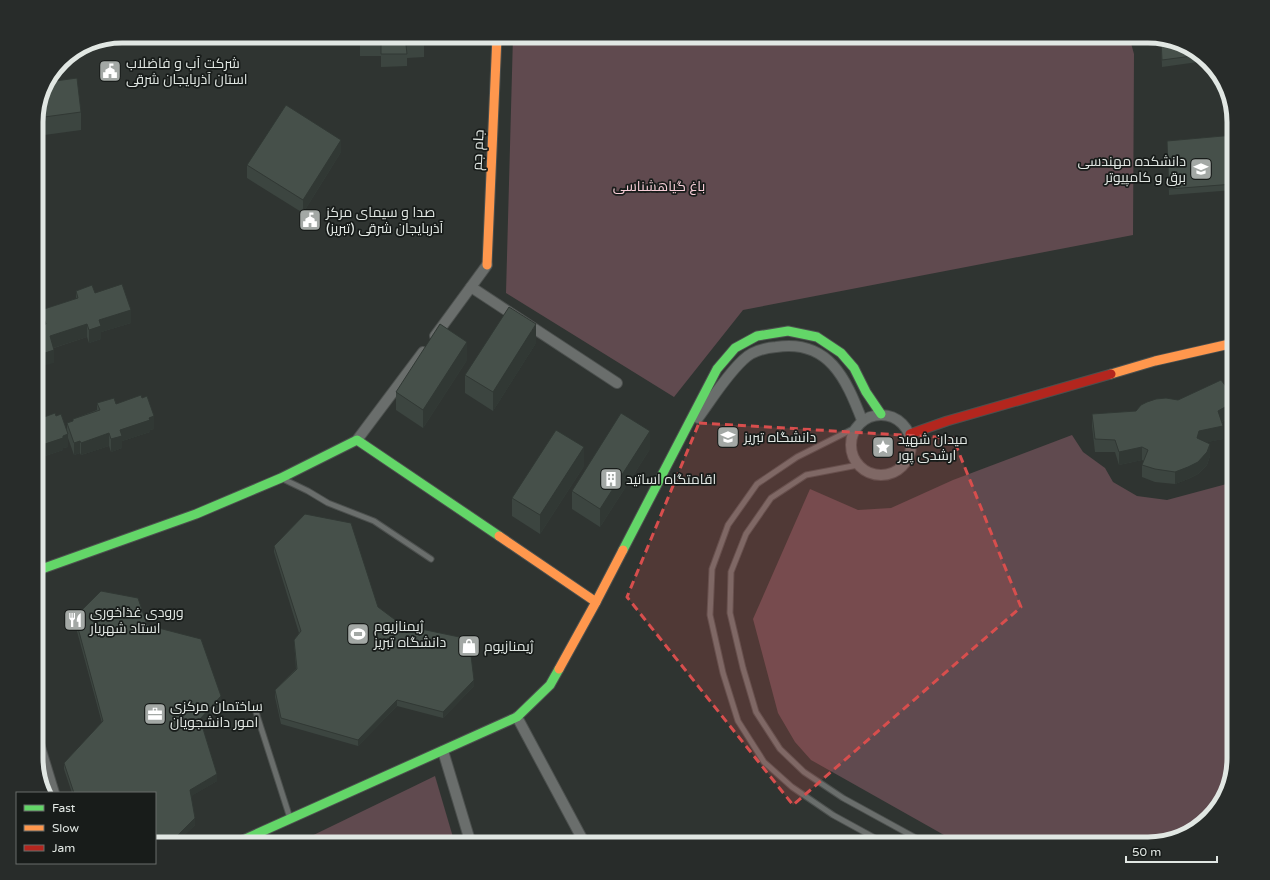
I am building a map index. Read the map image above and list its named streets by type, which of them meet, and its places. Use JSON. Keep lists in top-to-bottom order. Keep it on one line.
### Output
{"streets":{"street":["جام جم"]},"parks":["باغ گیاهشناسی"],"places":{"public building":["شرکت آب و فاضلاب استان آذربایجان شرقی","صدا و سیمای مرکز آذربایجان شرقی (تبریز)"],"school or university":["دانشکده مهندسی برق و کامپیوتر","دانشگاه تبریز"],"place":["میدان شهید ارشدی پور"],"building":["اقامتگاه اساتید"],"restaurant":["ورودی غذاخوری استاد شهریار"],"sports":["ژیمنازیوم دانشگاه تبریز"],"shop":["ژیمنازیوم"],"office":["ساختمان مرکزی امور دانشجویان"]},"legend":["Fast","Slow","Jam"],"scale_bar":"50 m"}
